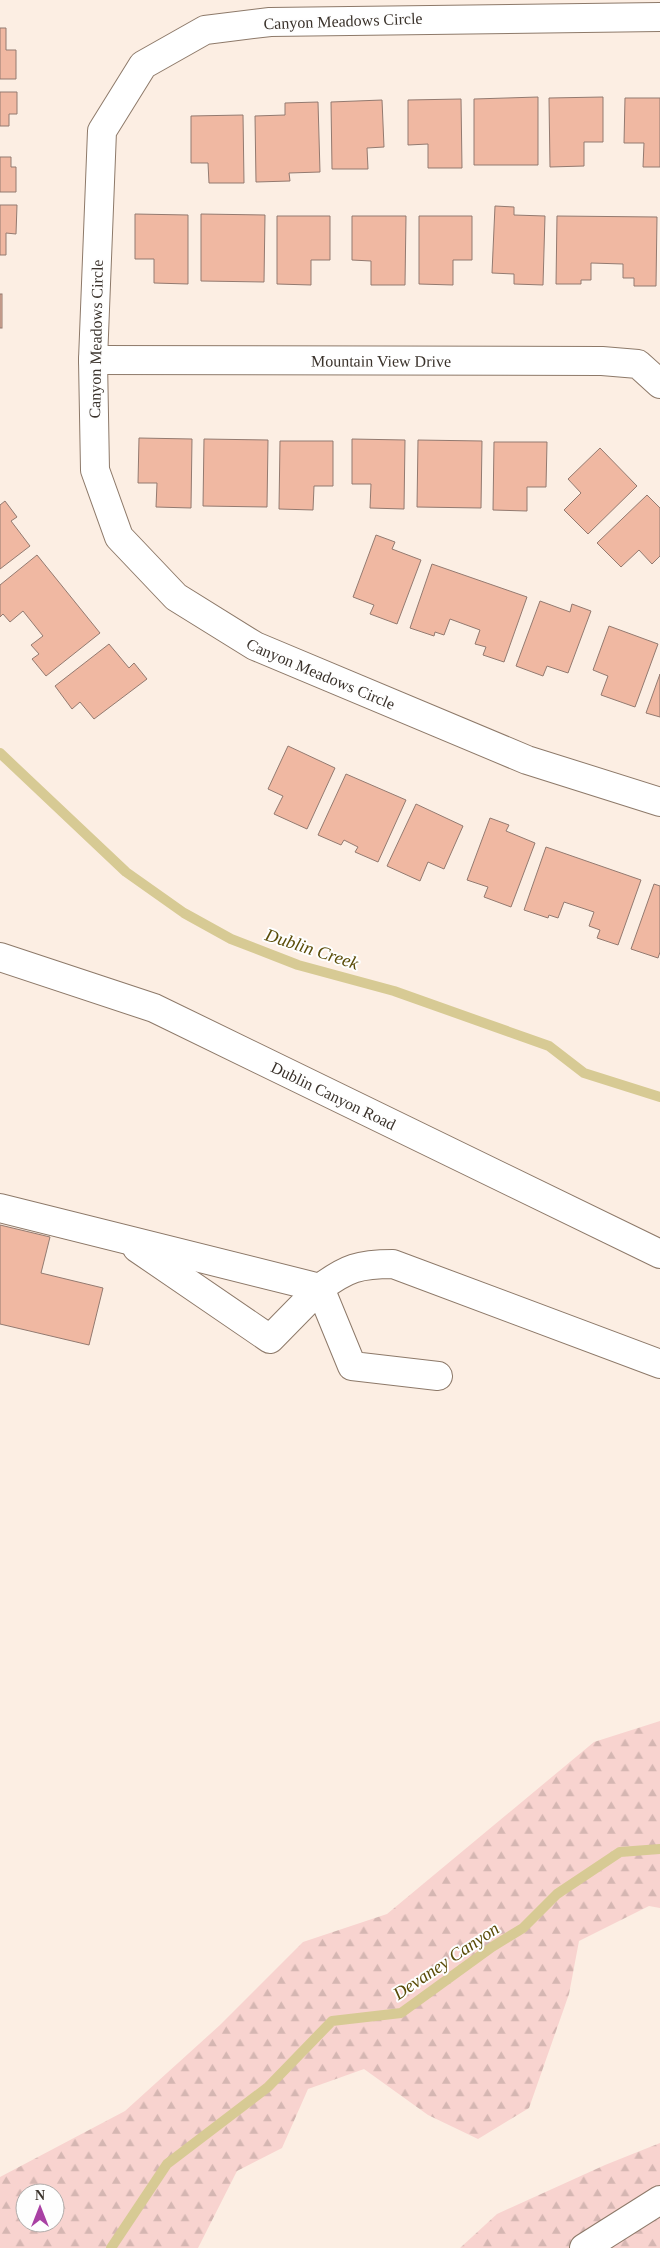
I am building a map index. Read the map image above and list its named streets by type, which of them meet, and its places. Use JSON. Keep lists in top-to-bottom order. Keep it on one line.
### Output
{"streets":{"street":["Canyon Meadows Circle","Mountain View Drive","Dublin Canyon Road"]},"crossings":[["Canyon Meadows Circle","Mountain View Drive"]],"water":["Dublin Creek","Devaney Canyon"],"north":"top"}
